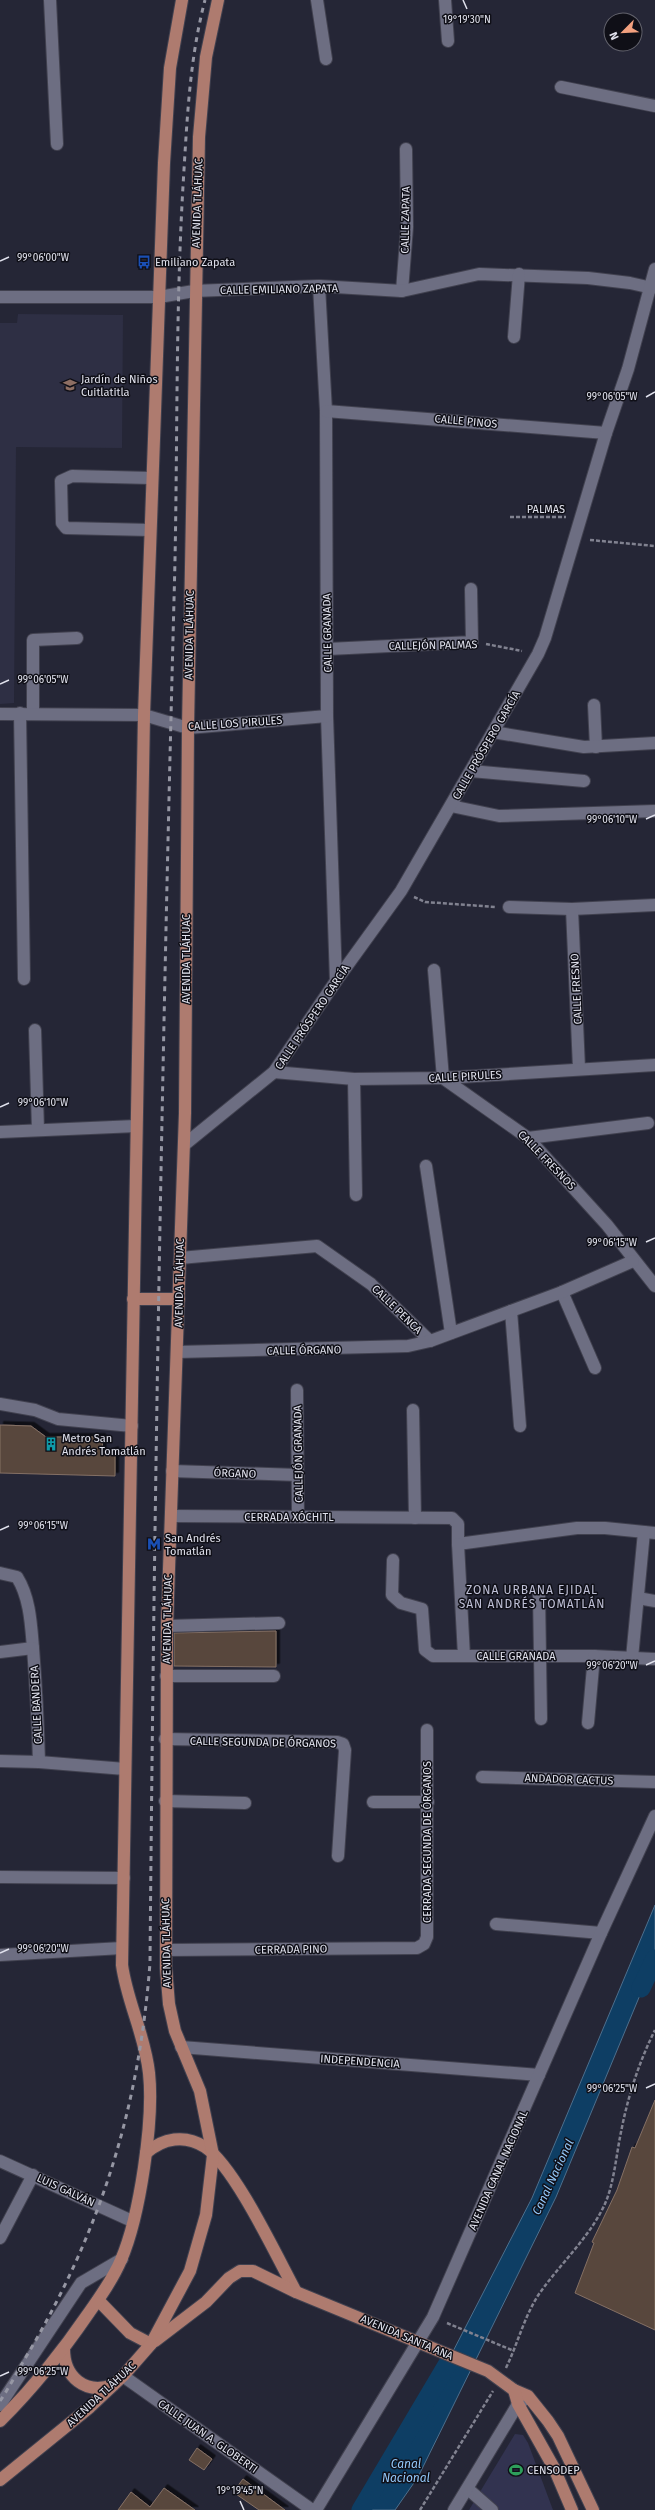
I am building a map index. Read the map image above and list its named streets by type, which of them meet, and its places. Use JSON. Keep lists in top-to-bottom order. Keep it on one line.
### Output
{"streets":{"main road":["AVENIDA TLÁHUAC","AVENIDA SANTA ANA"],"street":["CALLE ZAPATA","CALLE EMILIANO ZAPATA","CALLE PINOS","CALLE GRANADA","CALLEJÓN PALMAS","CALLE LOS PIRULES","CALLE PRÓSPERO GARCÍA","CALLE FRESNO","CALLE PIRULES","CALLE FRESNOS","CALLE PENCA","CALLE ÓRGANO","CALLEJÓN GRANADA","ÓRGANO","CERRADA XÓCHITL","CALLE BANDERA","CALLE SEGUNDA DE ÓRGANOS","ANDADOR CACTUS","CERRADA SEGUNDA DE ÓRGANOS","CERRADA PINO","INDEPENDENCIA","AVENIDA CANAL NACIONAL","LUIS GALVÁN","CALLE JUAN A. GLOBERTI"],"path":["PALMAS"]},"crossings":[["AVENIDA TLÁHUAC","CALLE EMILIANO ZAPATA"],["AVENIDA TLÁHUAC","CALLE LOS PIRULES"],["AVENIDA TLÁHUAC","CALLE PRÓSPERO GARCÍA"],["AVENIDA TLÁHUAC","CALLE PENCA"],["AVENIDA TLÁHUAC","CALLE ÓRGANO"],["AVENIDA TLÁHUAC","ÓRGANO"],["AVENIDA TLÁHUAC","CERRADA XÓCHITL"],["AVENIDA TLÁHUAC","CALLE SEGUNDA DE ÓRGANOS"],["AVENIDA TLÁHUAC","CERRADA PINO"],["AVENIDA TLÁHUAC","INDEPENDENCIA"],["AVENIDA TLÁHUAC","AVENIDA SANTA ANA"],["AVENIDA TLÁHUAC","CALLE JUAN A. GLOBERTI"],["CALLE ZAPATA","CALLE EMILIANO ZAPATA"],["CALLE EMILIANO ZAPATA","CALLE GRANADA"],["CALLE EMILIANO ZAPATA","CALLE PRÓSPERO GARCÍA"],["CALLE PINOS","CALLE GRANADA"],["CALLE PINOS","CALLE PRÓSPERO GARCÍA"],["PALMAS","CALLE PRÓSPERO GARCÍA"],["CALLE GRANADA","CALLEJÓN PALMAS"],["CALLE GRANADA","CALLE LOS PIRULES"],["CALLE GRANADA","CALLE PRÓSPERO GARCÍA"],["CALLE GRANADA","CERRADA XÓCHITL"],["CALLEJÓN PALMAS","CALLE PRÓSPERO GARCÍA"],["CALLE PRÓSPERO GARCÍA","CALLE PIRULES"],["CALLE FRESNO","CALLE PIRULES"],["CALLE PIRULES","CALLE FRESNOS"],["CALLE FRESNOS","CALLE PENCA"],["CALLE PENCA","CALLE ÓRGANO"],["CALLEJÓN GRANADA","ÓRGANO"],["CALLEJÓN GRANADA","CERRADA XÓCHITL"],["CERRADA SEGUNDA DE ÓRGANOS","CERRADA PINO"],["INDEPENDENCIA","AVENIDA CANAL NACIONAL"],["AVENIDA CANAL NACIONAL","AVENIDA SANTA ANA"]],"districts":["ZONA URBANA EJIDAL SAN ANDRÉS TOMATLÁN"],"water":["Canal Nacional"],"places":{"bus stop":["Emiliano Zapata"],"school or university":["Jardín de Niños Cuitlatitla"],"building":["Metro San Andrés Tomatlán"],"metro station":["San Andrés Tomatlán"],"sports":["CENSODEP"]},"north":"bottom left","coordinates":["19°19'30\"N","99°06'00\"W","99°06'05\"W","99°06'10\"W","99°06'15\"W","99°06'20\"W","99°06'25\"W","19°19'45\"N"]}
